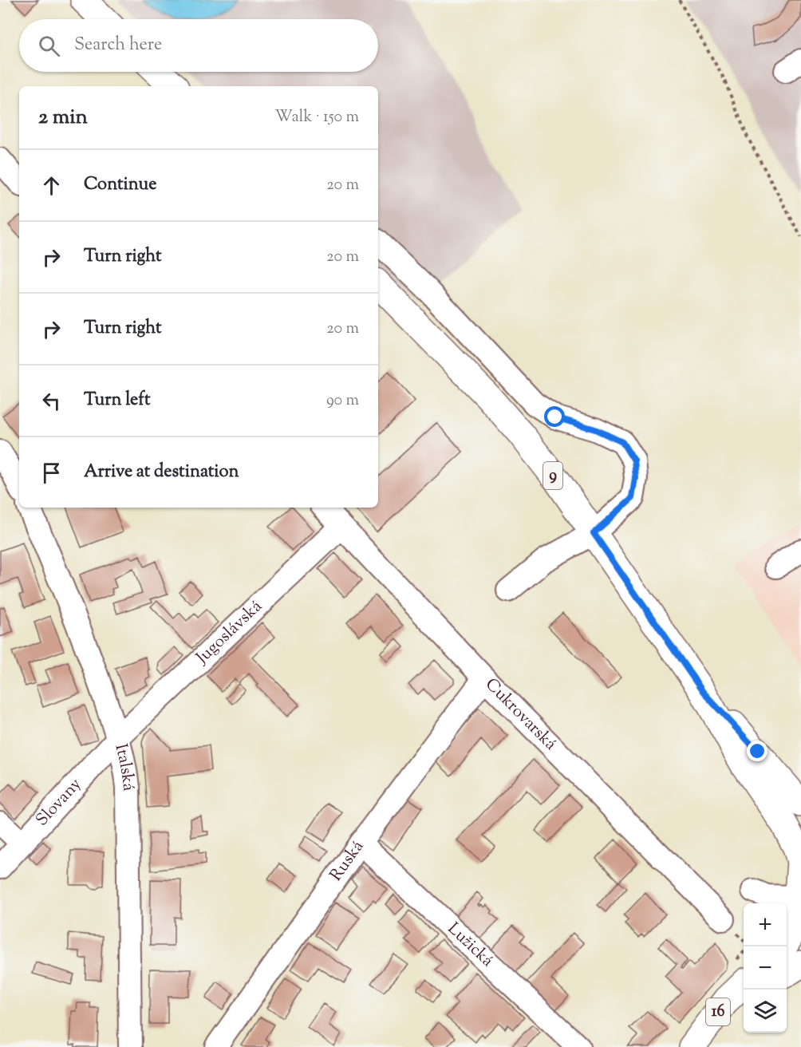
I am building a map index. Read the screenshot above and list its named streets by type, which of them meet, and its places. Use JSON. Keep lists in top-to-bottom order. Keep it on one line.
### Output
{"streets":{"main road":["9","16"],"street":["Jugoslávská","Cukrovarská","Italská","Slovany","Ruská","Lužická"]},"crossings":[["Jugoslávská","Cukrovarská"],["Jugoslávská","Italská"],["Jugoslávská","Slovany"],["Cukrovarská","Ruská"],["Italská","Slovany"],["Ruská","Lužická"]],"page":{"search":"Search here","heading":["2 min","Walk · 150 m"],"list":[["Continue","20 m"],["Turn right","20 m"],["Turn right","20 m"],["Turn left","90 m"],"Arrive at destination"],"map_buttons":["+","−"]}}
